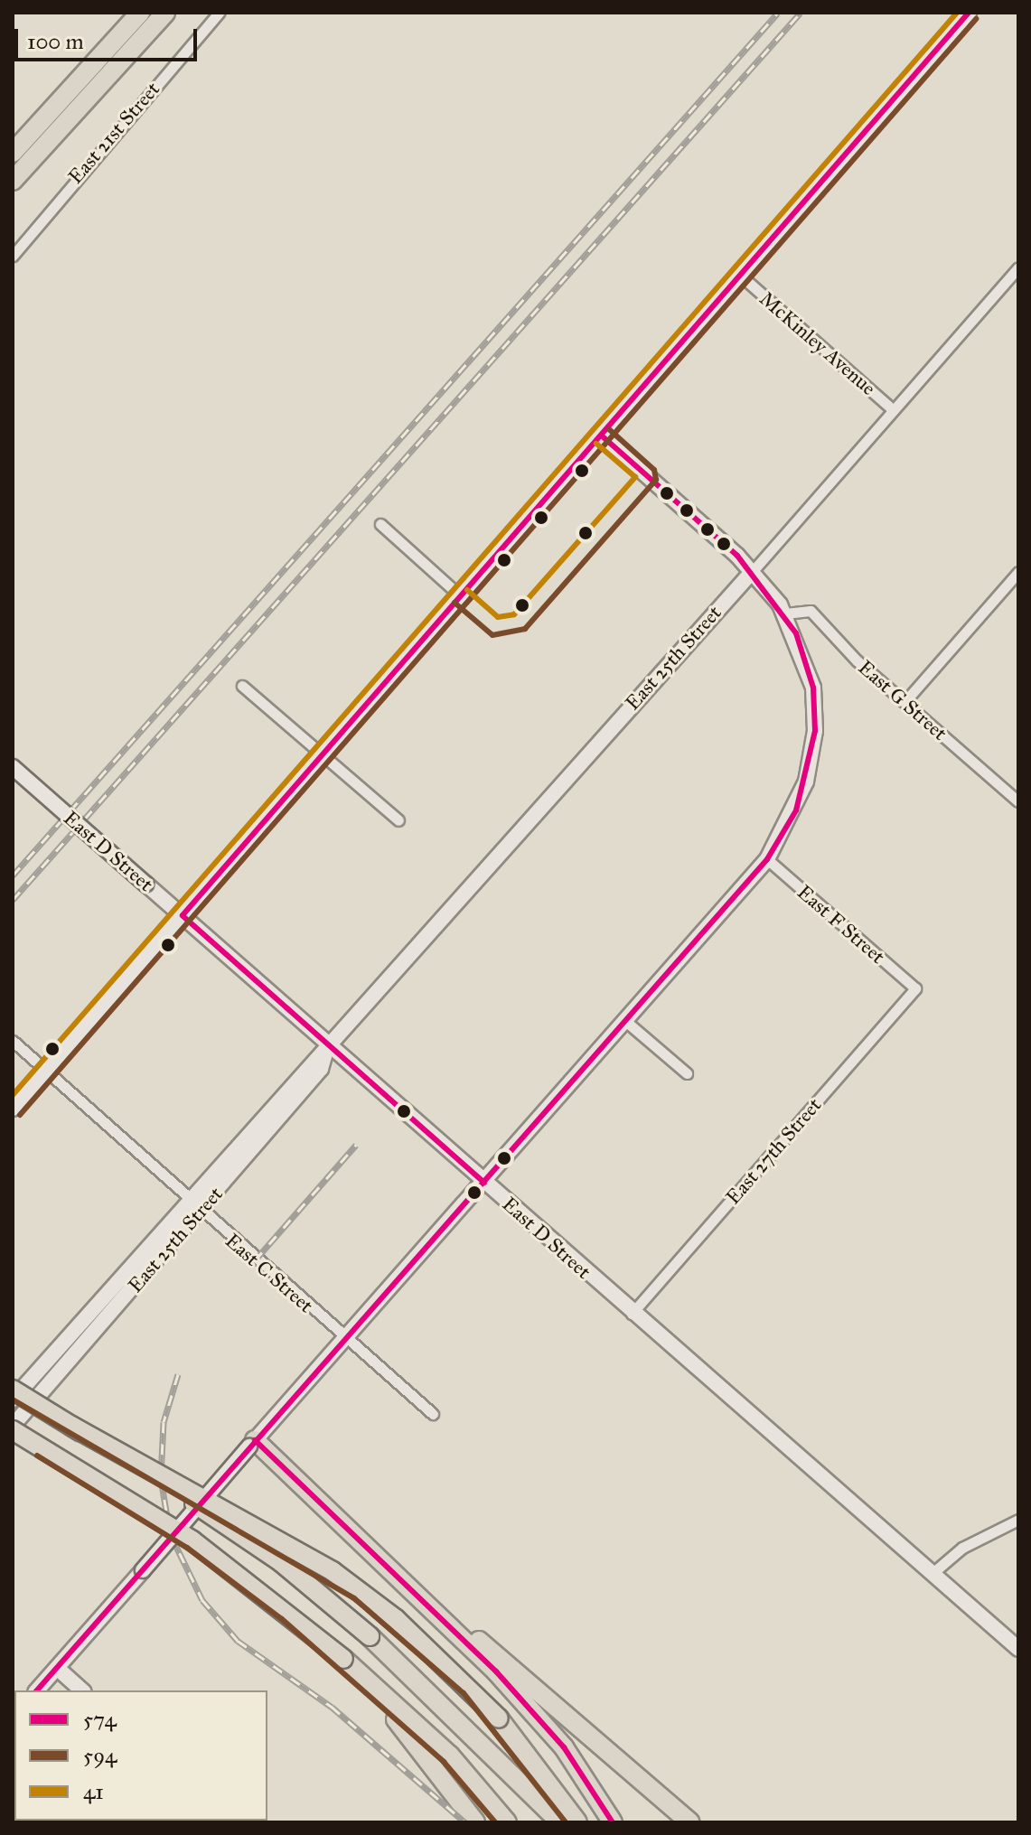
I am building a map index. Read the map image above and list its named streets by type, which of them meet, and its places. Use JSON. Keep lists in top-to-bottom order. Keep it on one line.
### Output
{"streets":{"street":["East 21st Street","McKinley Avenue","East 25th Street","East G Street","East D Street","East F Street","East 27th Street","East C Street"]},"crossings":[["McKinley Avenue","East 25th Street"],["East 25th Street","East D Street"],["East 25th Street","East C Street"],["East D Street","East 27th Street"],["East F Street","East 27th Street"]],"lines":["transit line 574","transit line 41","transit line 594"],"legend":["574","594","41"],"scale_bar":"100 m"}
